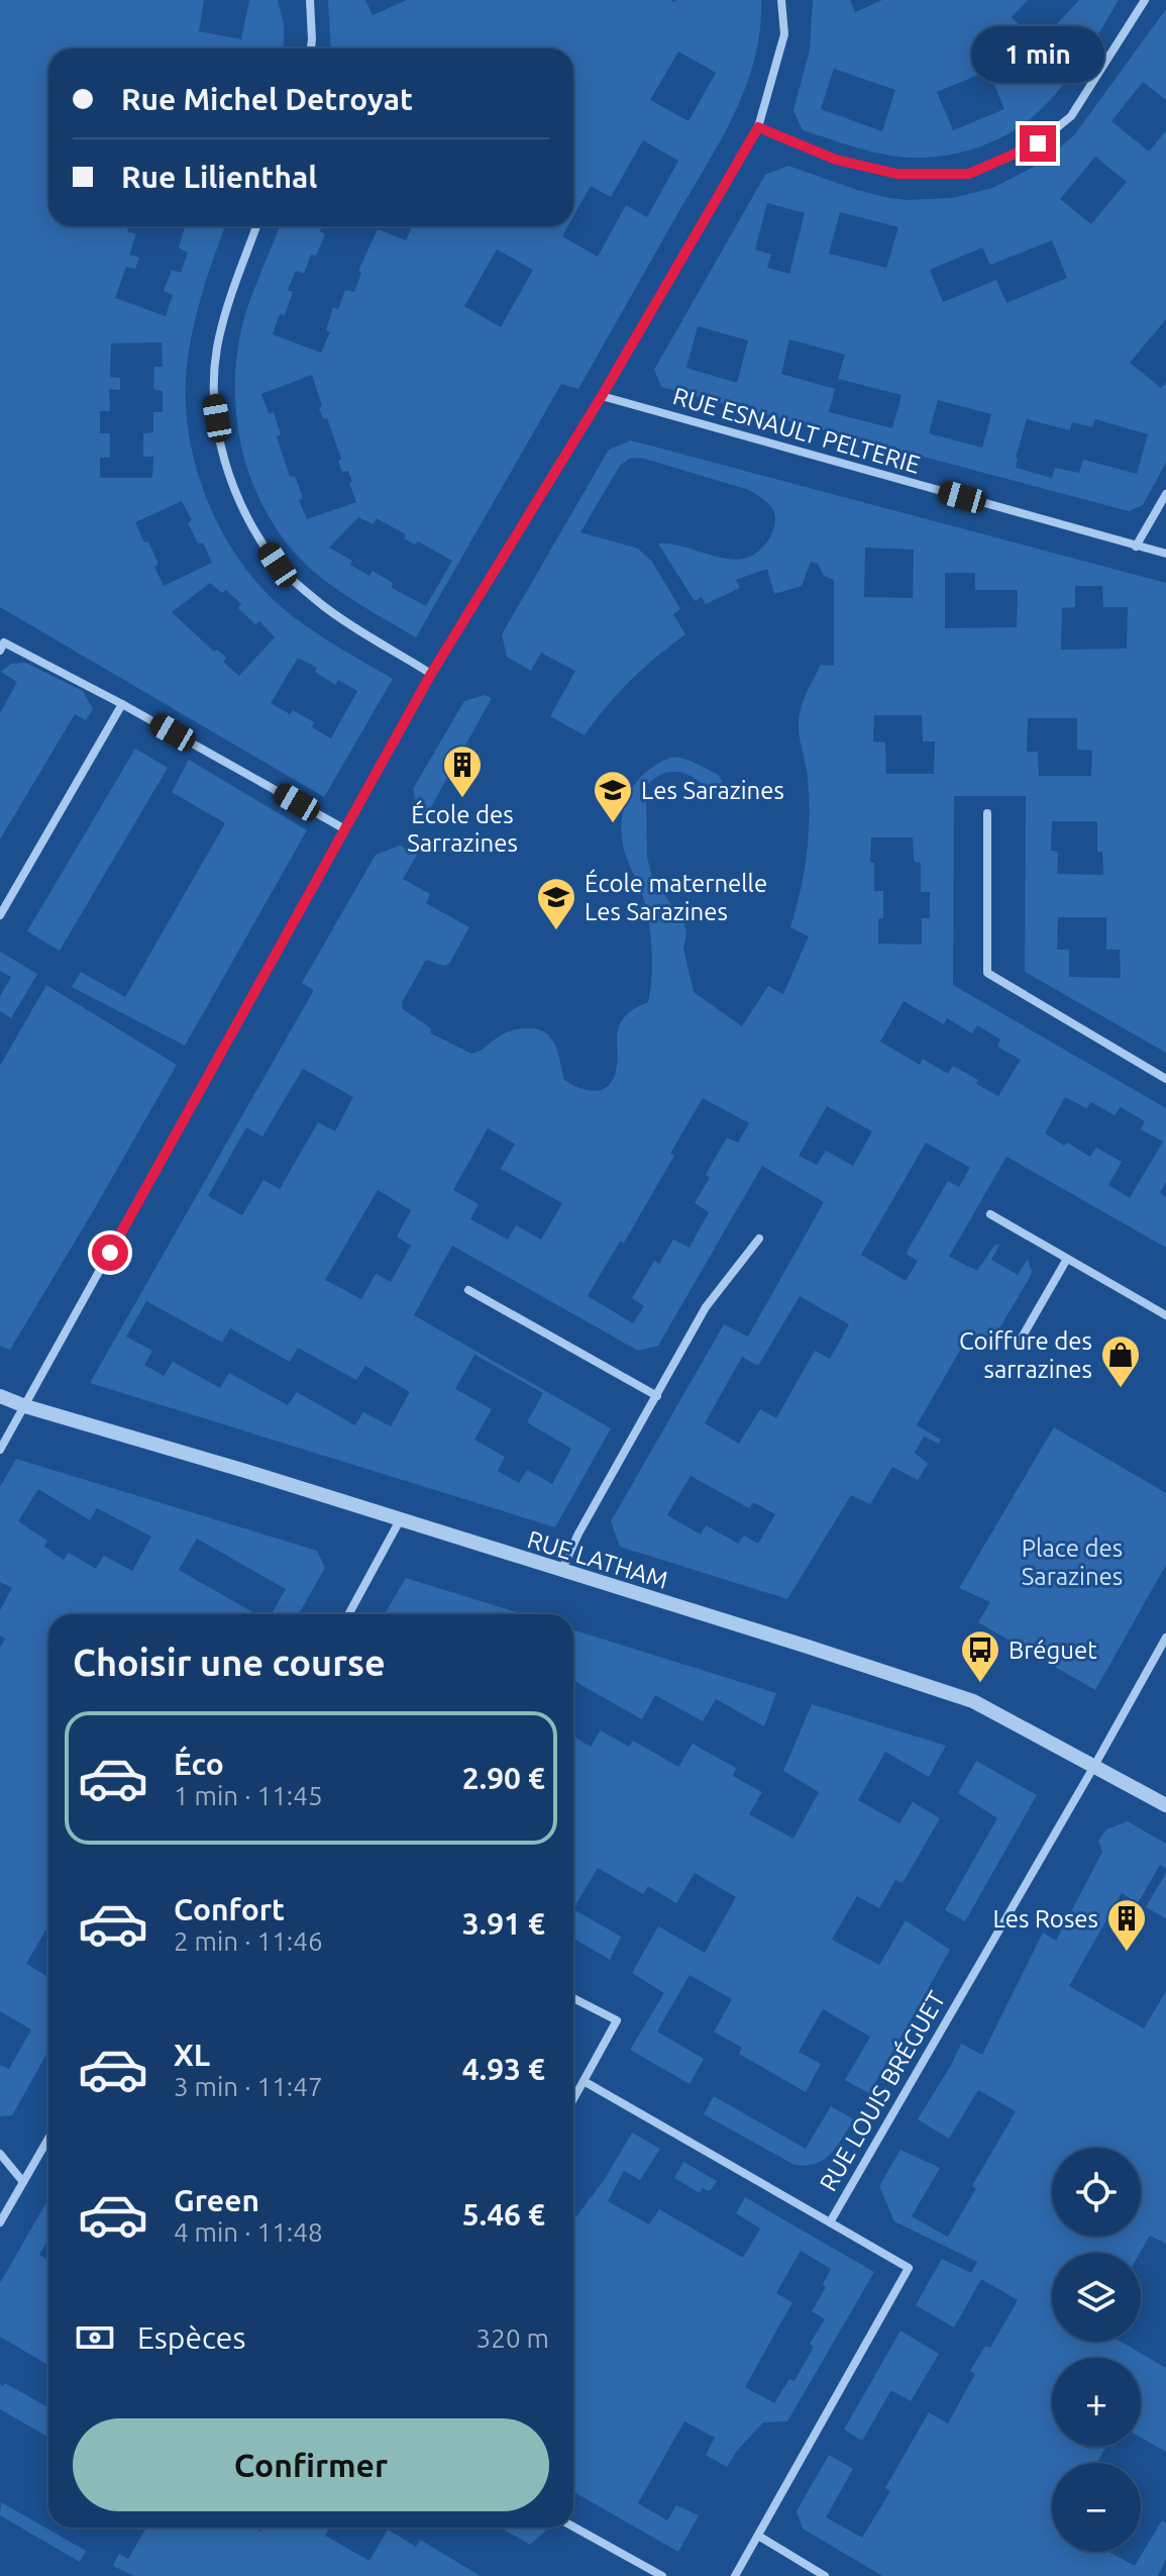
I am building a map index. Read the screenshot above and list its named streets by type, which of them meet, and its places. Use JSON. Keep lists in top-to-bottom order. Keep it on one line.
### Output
{"streets":{"street":["RUE ESNAULT PELTERIE","RUE LATHAM","RUE LOUIS BRÉGUET"]},"crossings":[["RUE LATHAM","RUE LOUIS BRÉGUET"]],"parks":["Place des Sarazines"],"places":{"building":["École des Sarrazines","Les Roses"],"school or university":["Les Sarazines","École maternelle Les Sarazines"],"shop":["Coiffure des sarrazines"],"bus stop":["Bréguet"]},"page":{"bubble":"1 min","banner":["Rue Michel Detroyat","Rue Lilienthal"],"heading":"Choisir une course","list":[{"name":"Éco","note":"1 min · 11:45","value":"2.90 €"},{"name":"Confort","note":"2 min · 11:46","value":"3.91 €"},{"name":"XL","note":"3 min · 11:47","value":"4.93 €"},{"name":"Green","note":"4 min · 11:48","value":"5.46 €"}],"map_buttons":["+","−"],"pay":["Espèces","320 m"],"buttons":"Confirmer"}}
